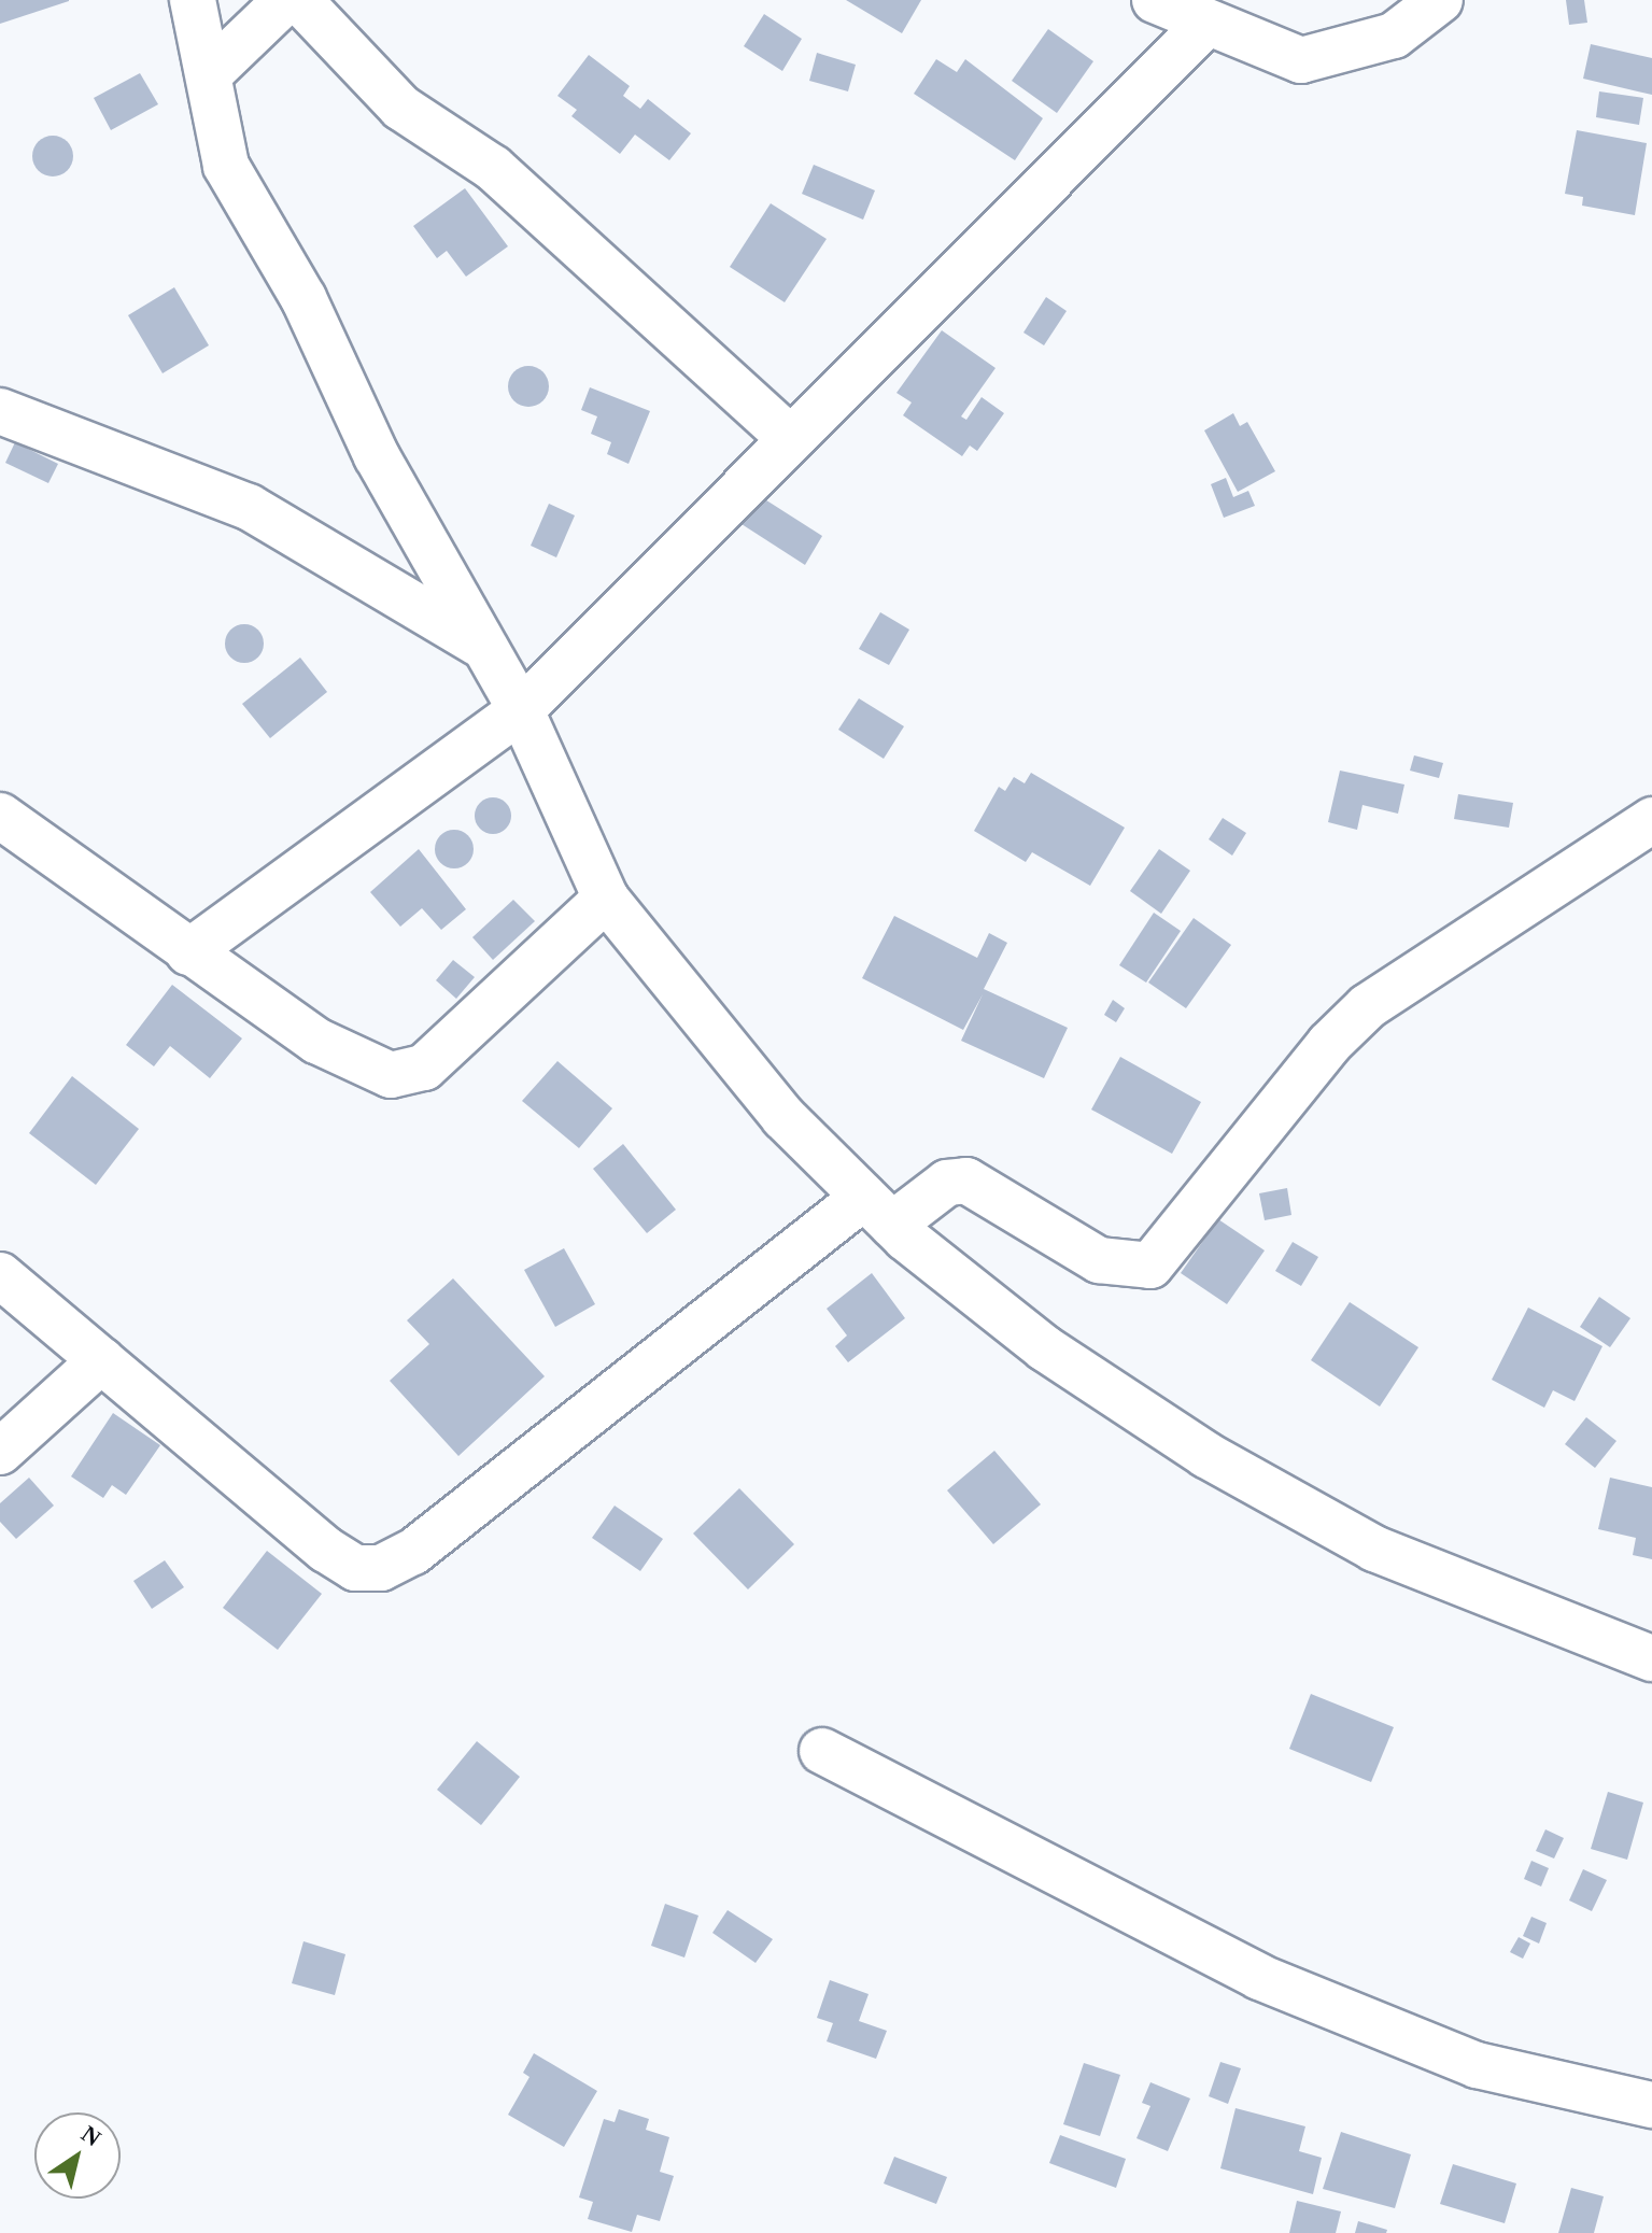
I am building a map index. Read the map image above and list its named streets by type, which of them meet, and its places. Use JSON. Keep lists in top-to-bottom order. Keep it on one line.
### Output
{"north":"top right"}
